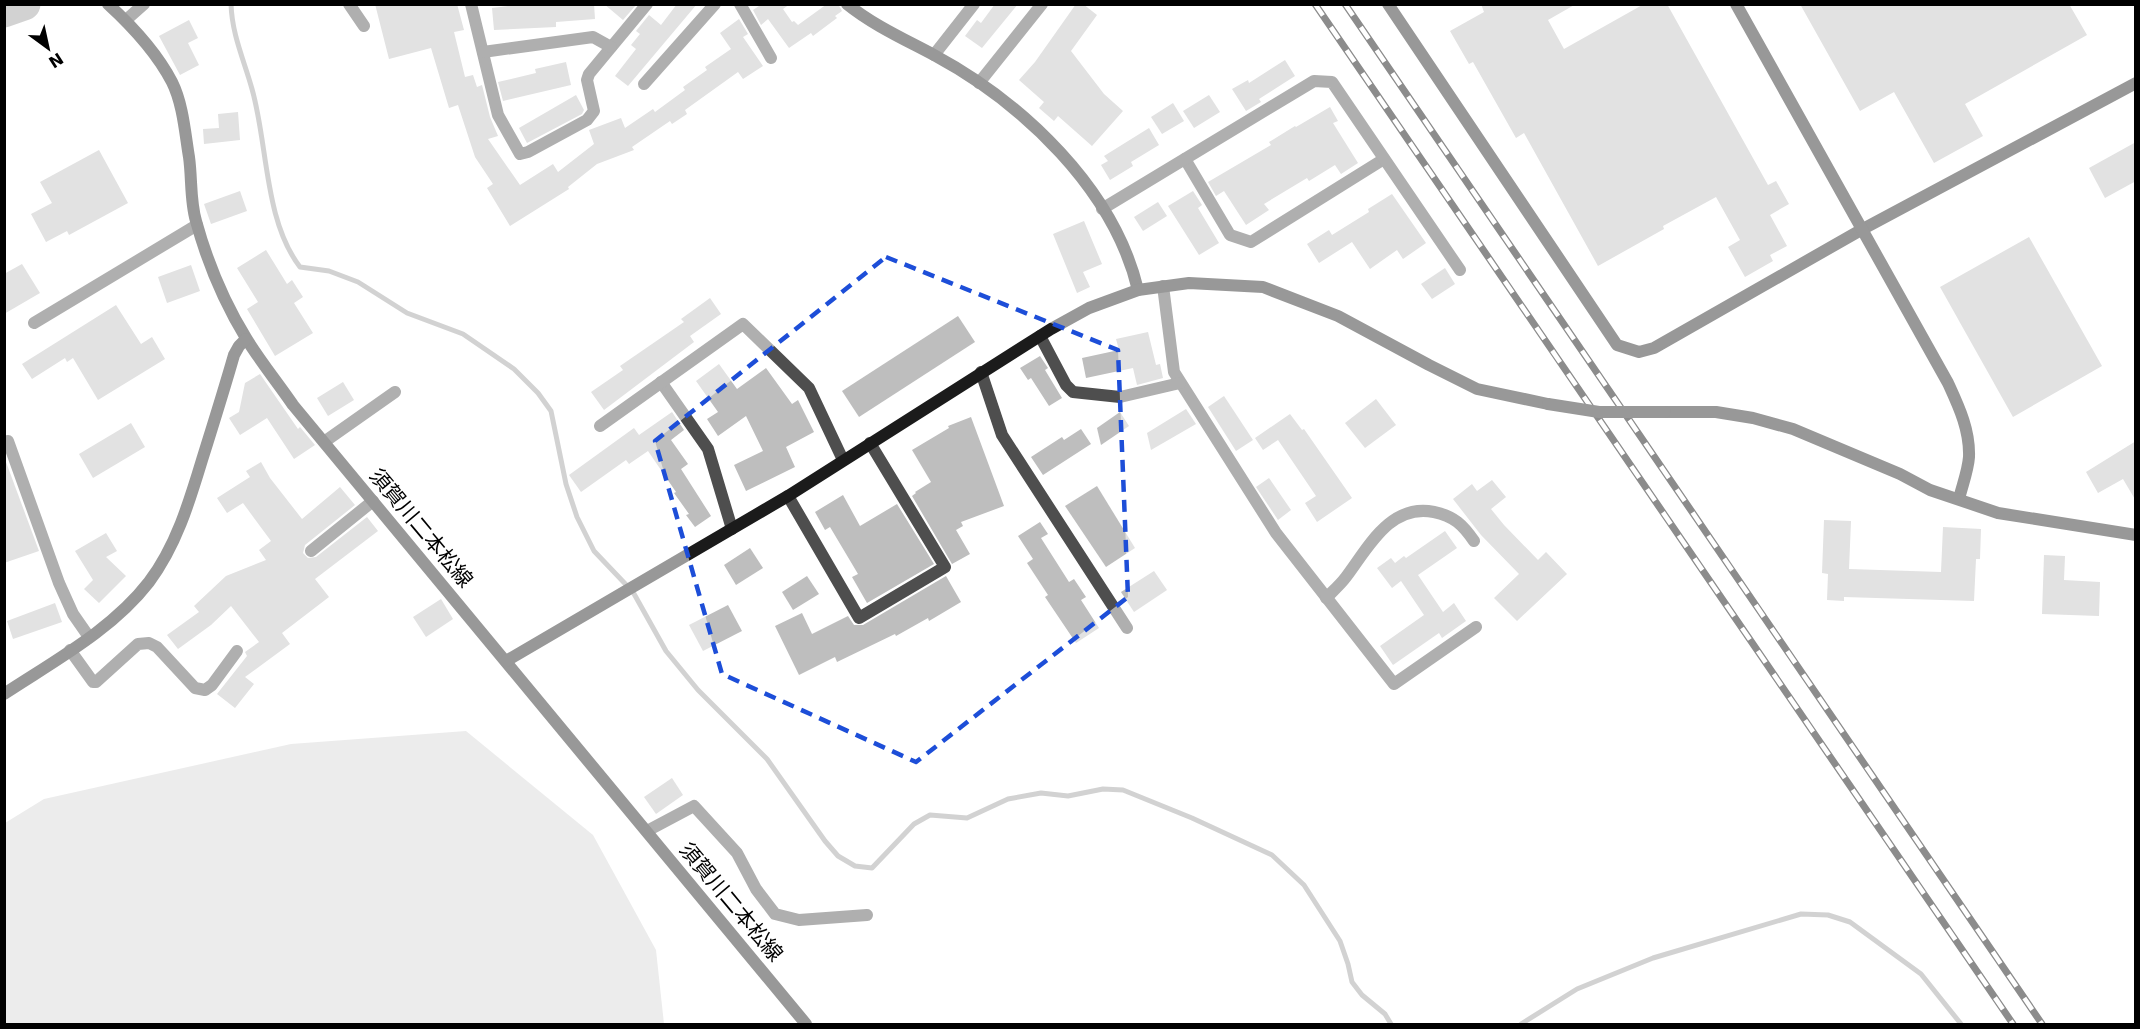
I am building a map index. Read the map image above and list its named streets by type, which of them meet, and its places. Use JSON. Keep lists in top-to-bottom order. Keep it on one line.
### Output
{"streets":{"street":["須賀川二本松線"]},"north":"bottom right"}
